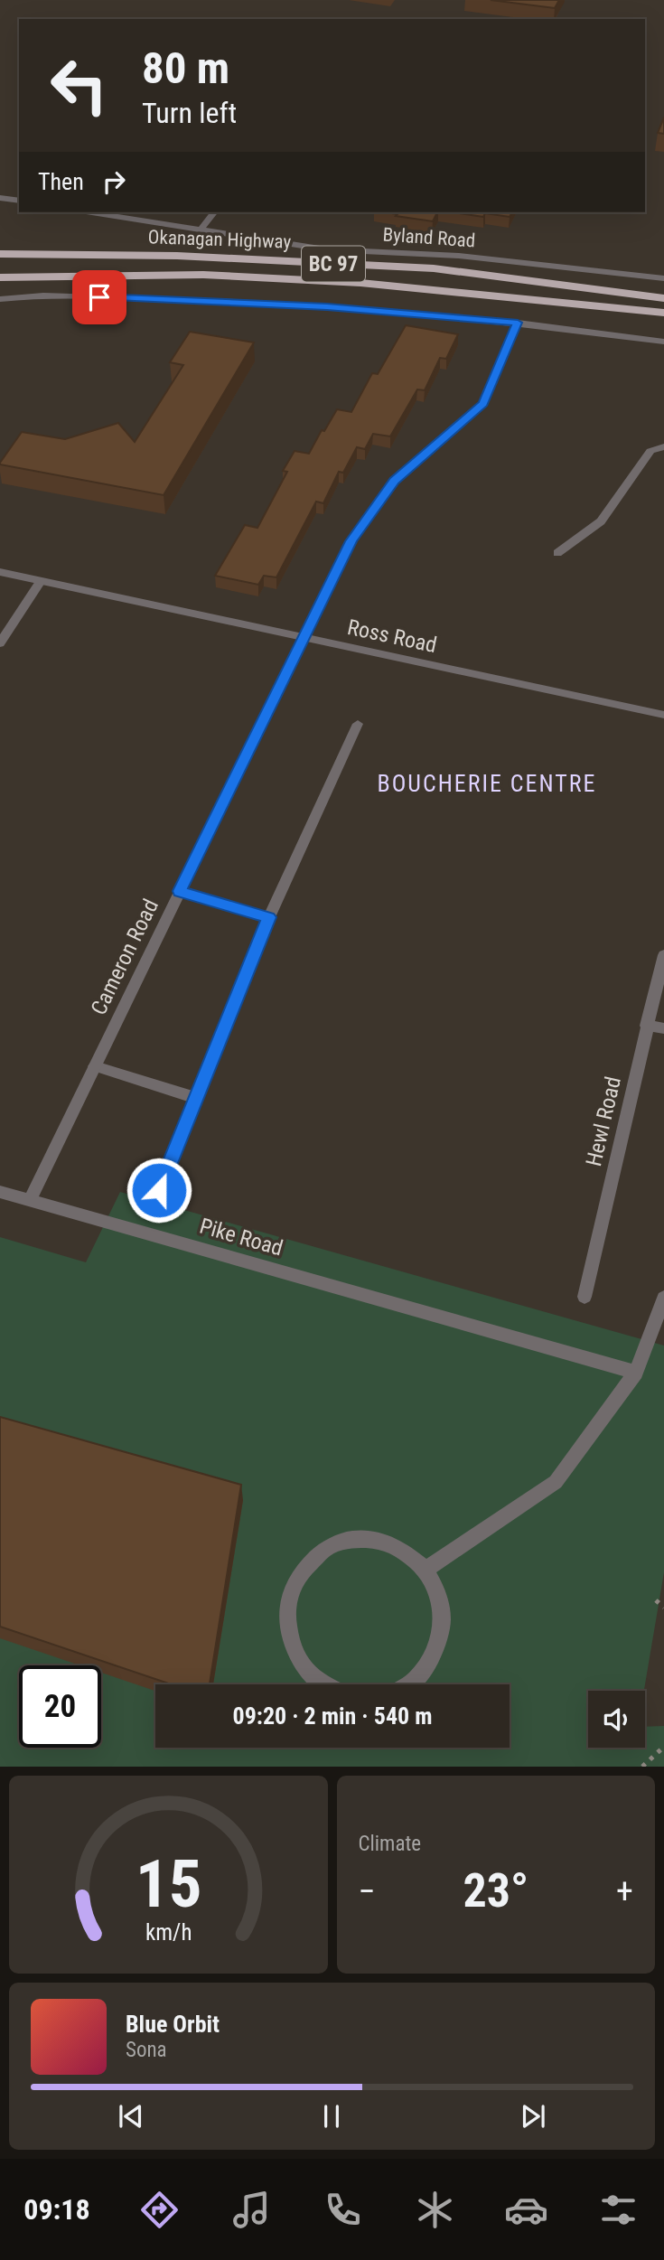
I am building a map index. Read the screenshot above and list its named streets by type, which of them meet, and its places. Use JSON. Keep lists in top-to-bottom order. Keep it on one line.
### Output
{"streets":{"highway":["Okanagan Highway","BC 97"],"street":["Byland Road","Ross Road","Cameron Road","Hewl Road","Pike Road"]},"crossings":[["Ross Road","Cameron Road"],["Cameron Road","Pike Road"]],"districts":["BOUCHERIE CENTRE"],"page":{"turn":["80 m","Turn left"],"then":"Then","limit":"20","trip":"09:20 · 2 min · 540 m","tile":"Climate","heat":["−","23°","+"],"song":["Blue Orbit","Sona"],"tabs":"09:18","gauge":["15","km/h"]}}
